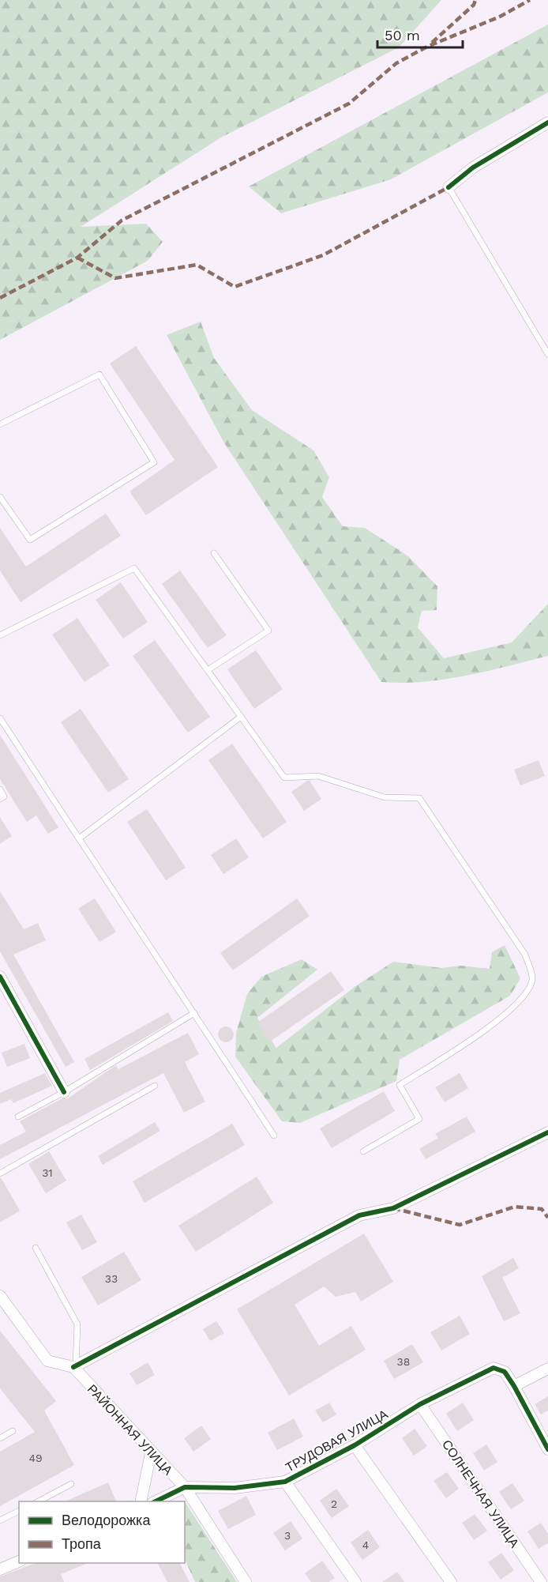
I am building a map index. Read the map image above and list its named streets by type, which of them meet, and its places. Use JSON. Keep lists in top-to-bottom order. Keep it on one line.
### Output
{"streets":{"street":["РАЙОННАЯ УЛИЦА","ТРУДОВАЯ УЛИЦА","СОЛНЕЧНАЯ УЛИЦА"]},"crossings":[["РАЙОННАЯ УЛИЦА","ТРУДОВАЯ УЛИЦА"],["ТРУДОВАЯ УЛИЦА","СОЛНЕЧНАЯ УЛИЦА"]],"house_numbers":["31","33","38","49","2","3","4"],"legend":["Велодорожка","Тропа"],"scale_bar":"50 m"}
